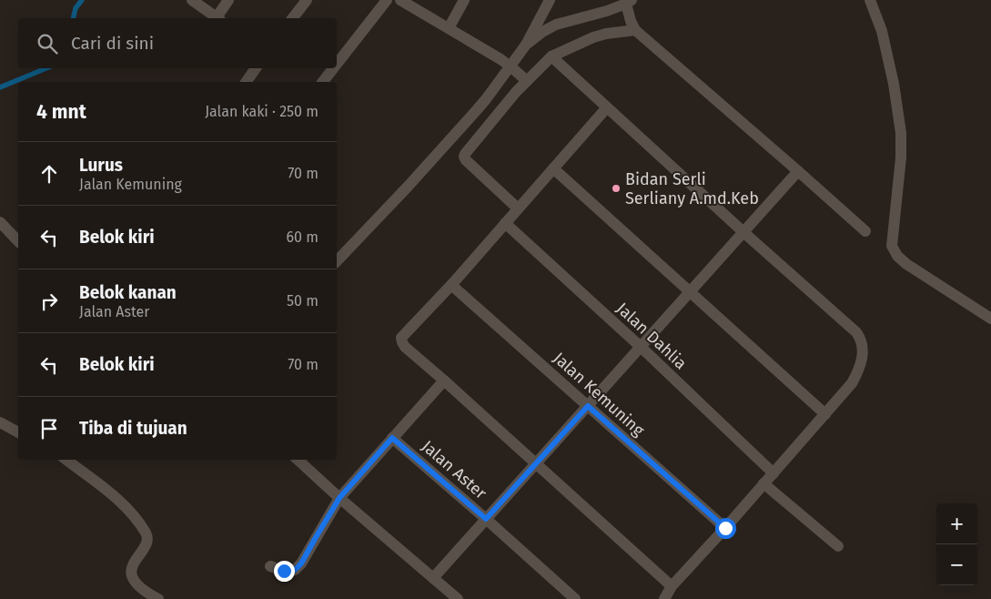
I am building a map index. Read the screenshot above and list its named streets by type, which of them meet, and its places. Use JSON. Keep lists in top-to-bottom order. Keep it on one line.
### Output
{"streets":{"street":["Jalan Dahlia","Jalan Kemuning","Jalan Aster"]},"places":["Bidan Serli Serliany A.md.Keb"],"page":{"search":"Cari di sini","heading":["4 mnt","Jalan kaki · 250 m"],"list":[["Lurus","Jalan Kemuning","70 m"],["Belok kiri","60 m"],["Belok kanan","Jalan Aster","50 m"],["Belok kiri","70 m"],"Tiba di tujuan"],"map_buttons":["+","−"]}}
